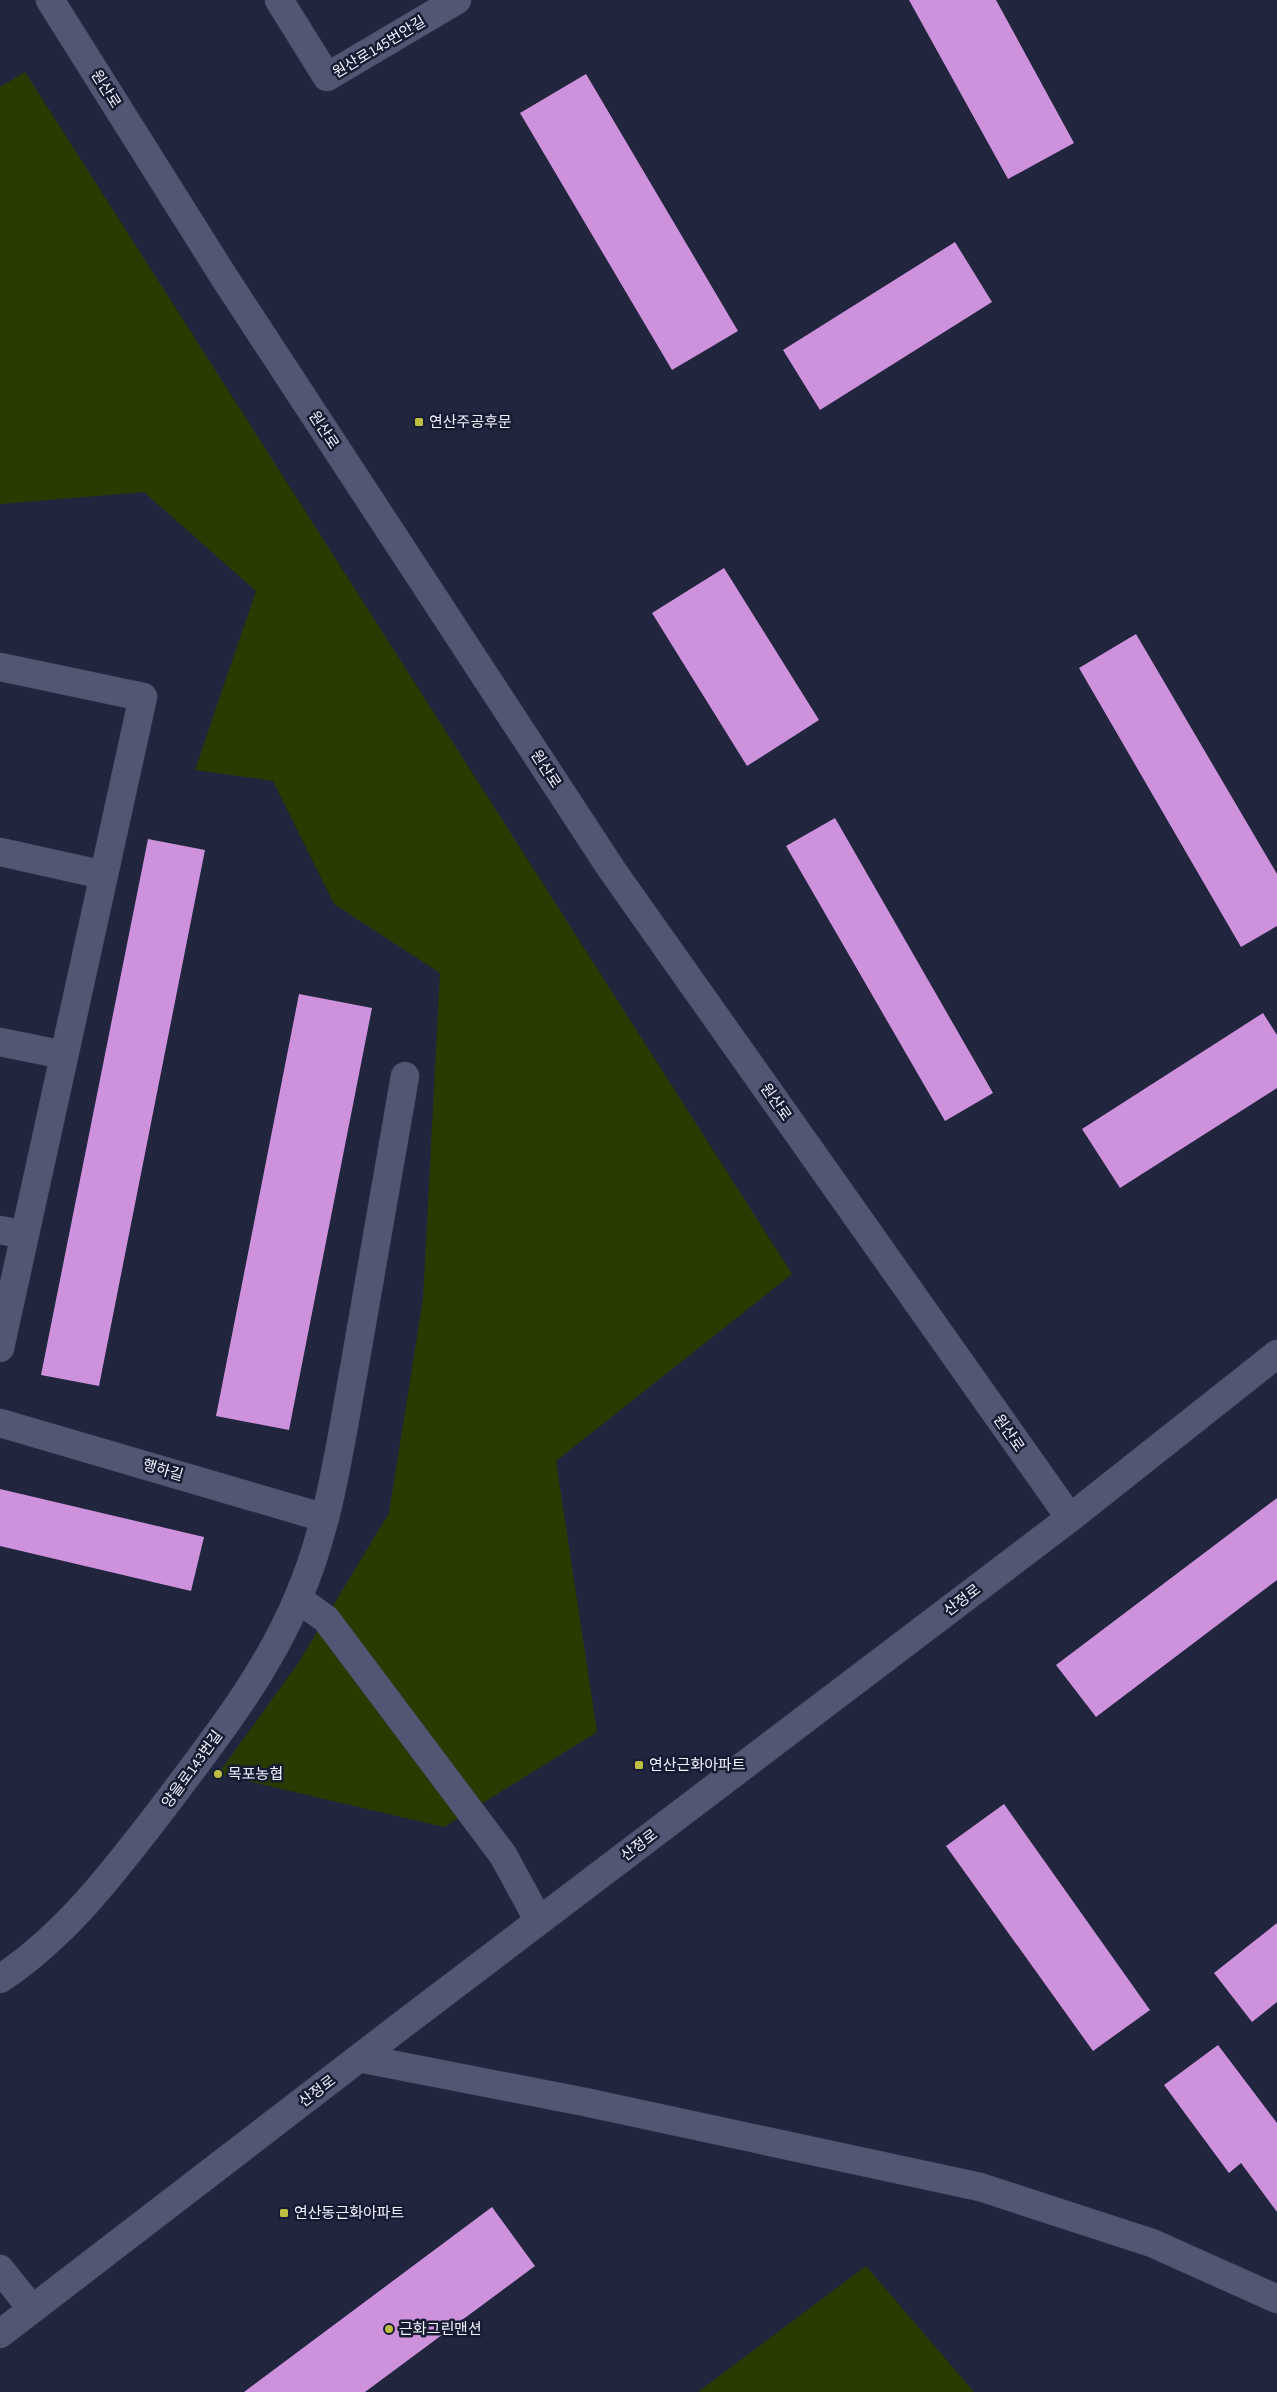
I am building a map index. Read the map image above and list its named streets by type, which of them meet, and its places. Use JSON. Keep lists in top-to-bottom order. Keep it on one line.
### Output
{"streets":{"street":["원산로145번안길","원산로","행하길","산정로","양을로143번길"]},"crossings":[["원산로","산정로"],["행하길","양을로143번길"]],"places":{"transit":["연산주공후문","연산근화아파트","연산동근화아파트"],"other":["목포농협","근화그린맨션"]}}
